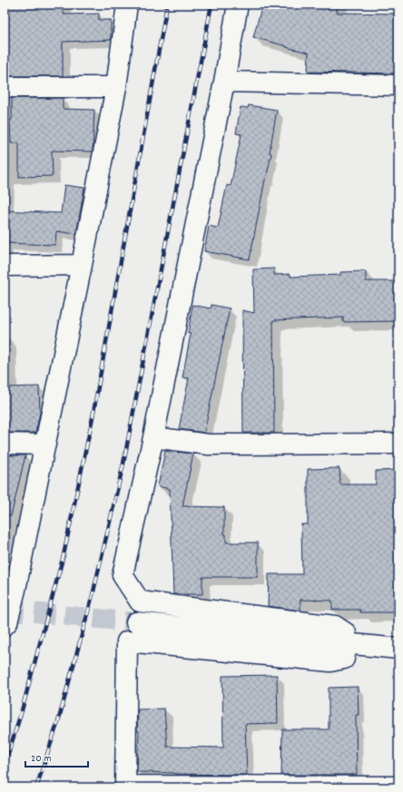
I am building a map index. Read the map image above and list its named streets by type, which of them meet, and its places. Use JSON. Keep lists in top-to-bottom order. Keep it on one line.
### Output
{"scale_bar":"20 m"}
